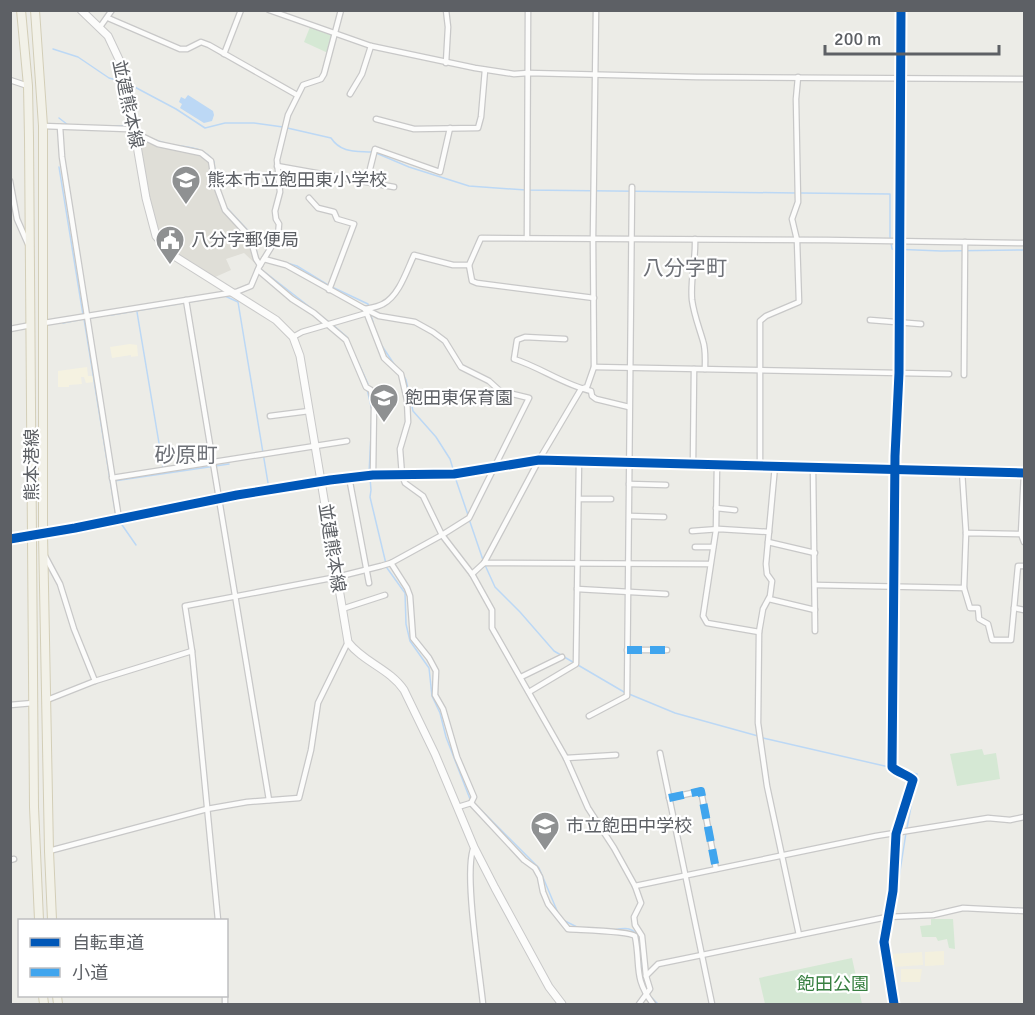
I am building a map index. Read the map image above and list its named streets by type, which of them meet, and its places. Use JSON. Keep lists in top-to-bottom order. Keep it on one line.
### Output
{"streets":{"main road":["並建熊本線","熊本港線"]},"districts":["八分字町","砂原町"],"parks":["飽田公園"],"places":{"school or university":["熊本市立飽田東小学校","飽田東保育園","市立飽田中学校"],"public building":["八分字郵便局"]},"legend":["自転車道","小道"],"scale_bar":"200 m"}
